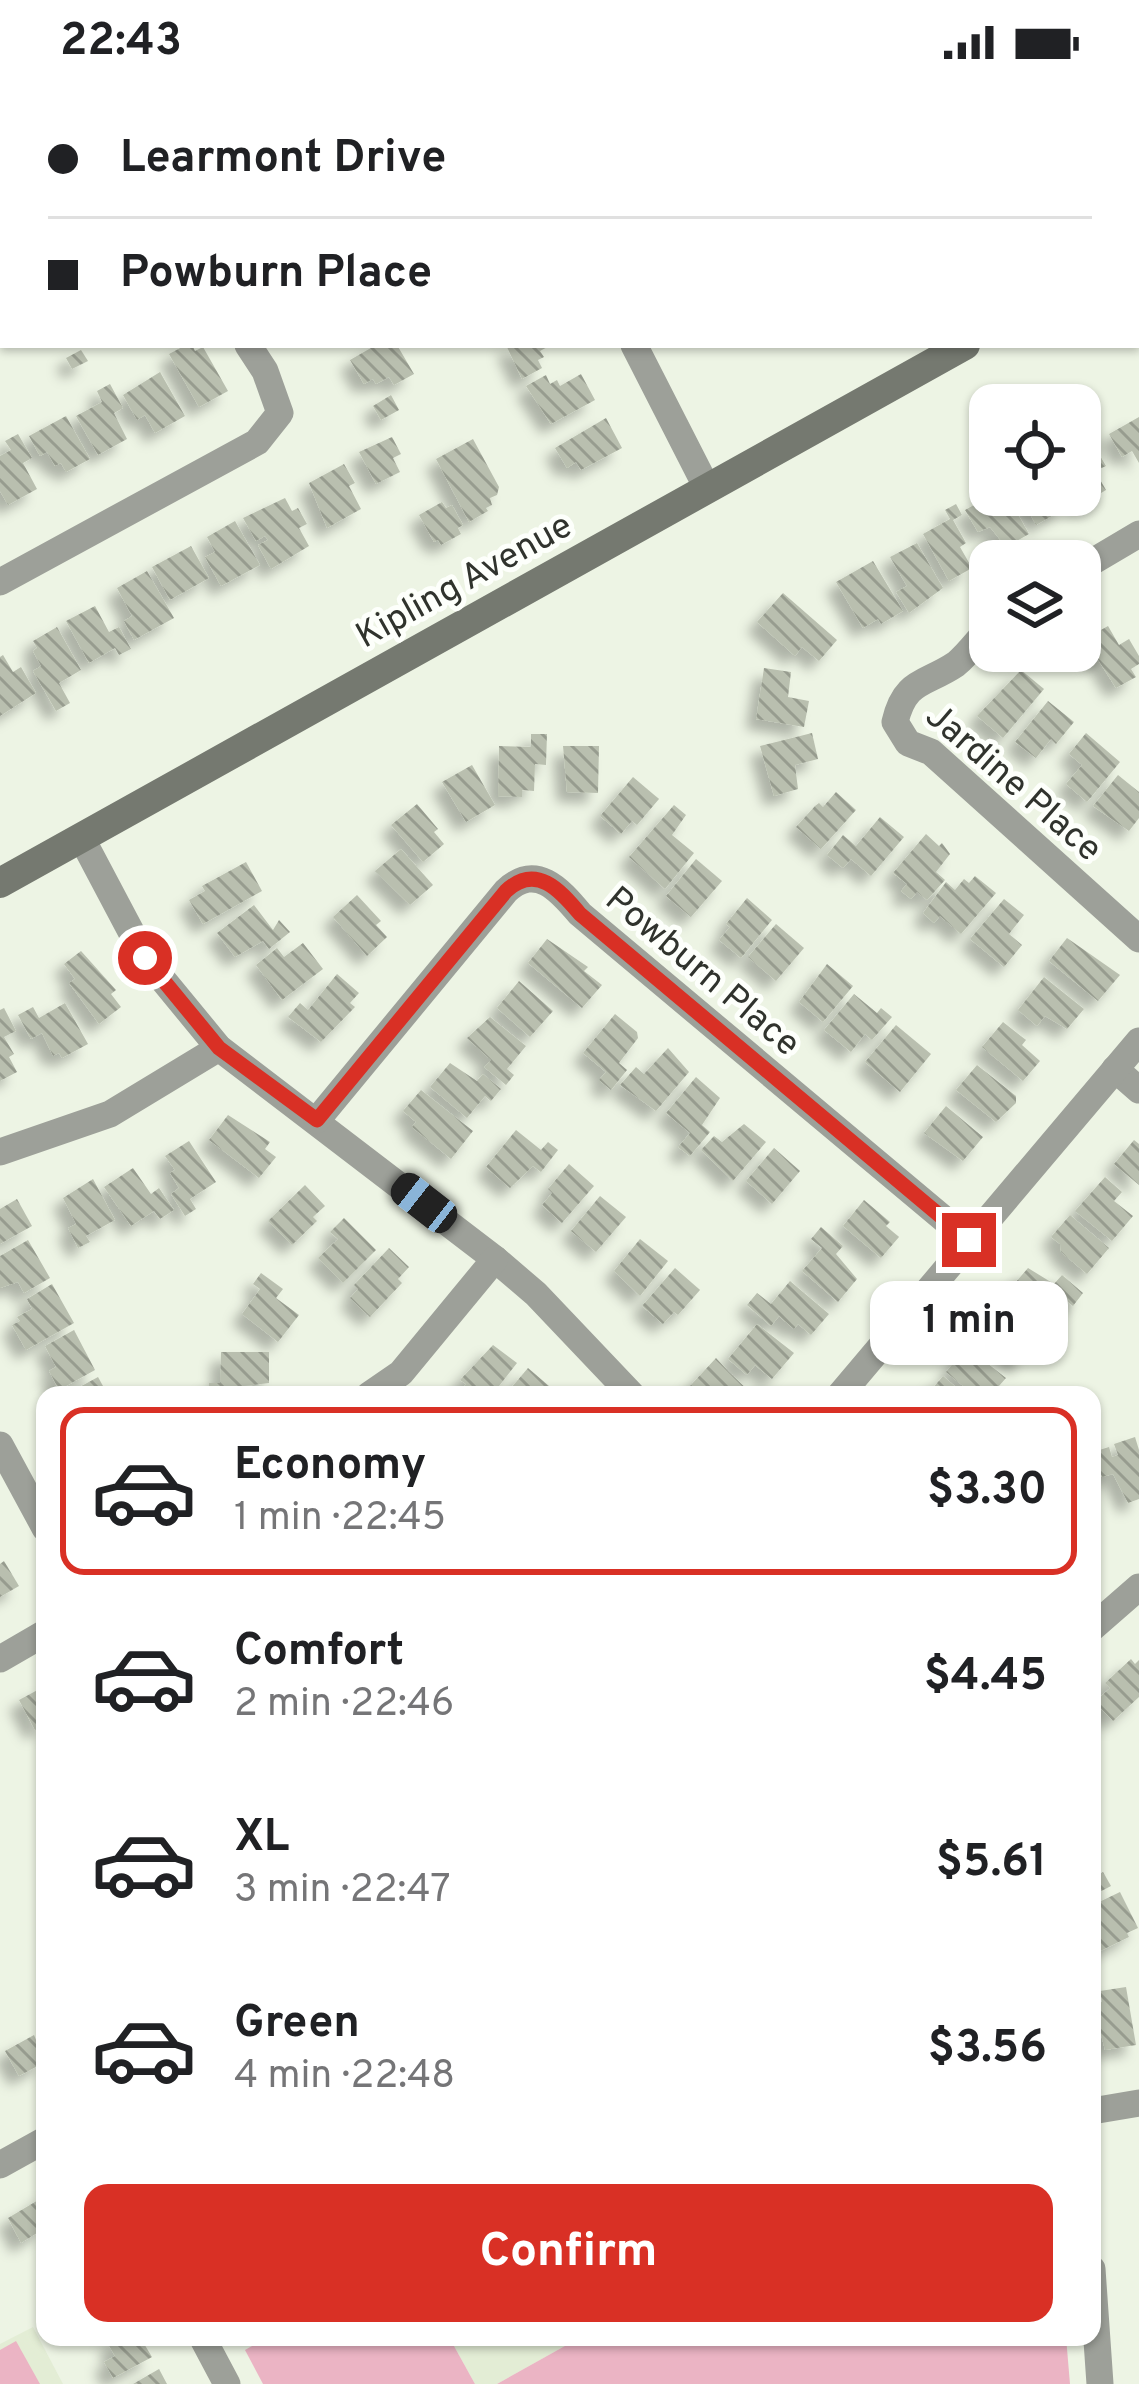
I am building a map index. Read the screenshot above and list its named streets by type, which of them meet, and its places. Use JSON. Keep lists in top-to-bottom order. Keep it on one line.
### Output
{"streets":{"main road":["Kipling Avenue"],"street":["Jardine Place","Powburn Place"]},"page":{"status":"22:43","banner":["Learmont Drive","Powburn Place"],"bubble":"1 min","list":[{"name":"Economy","note":"1 min · 22:45","value":"$3.30"},{"name":"Comfort","note":"2 min · 22:46","value":"$4.45"},{"name":"XL","note":"3 min · 22:47","value":"$5.61"},{"name":"Green","note":"4 min · 22:48","value":"$3.56"}],"buttons":"Confirm"}}
